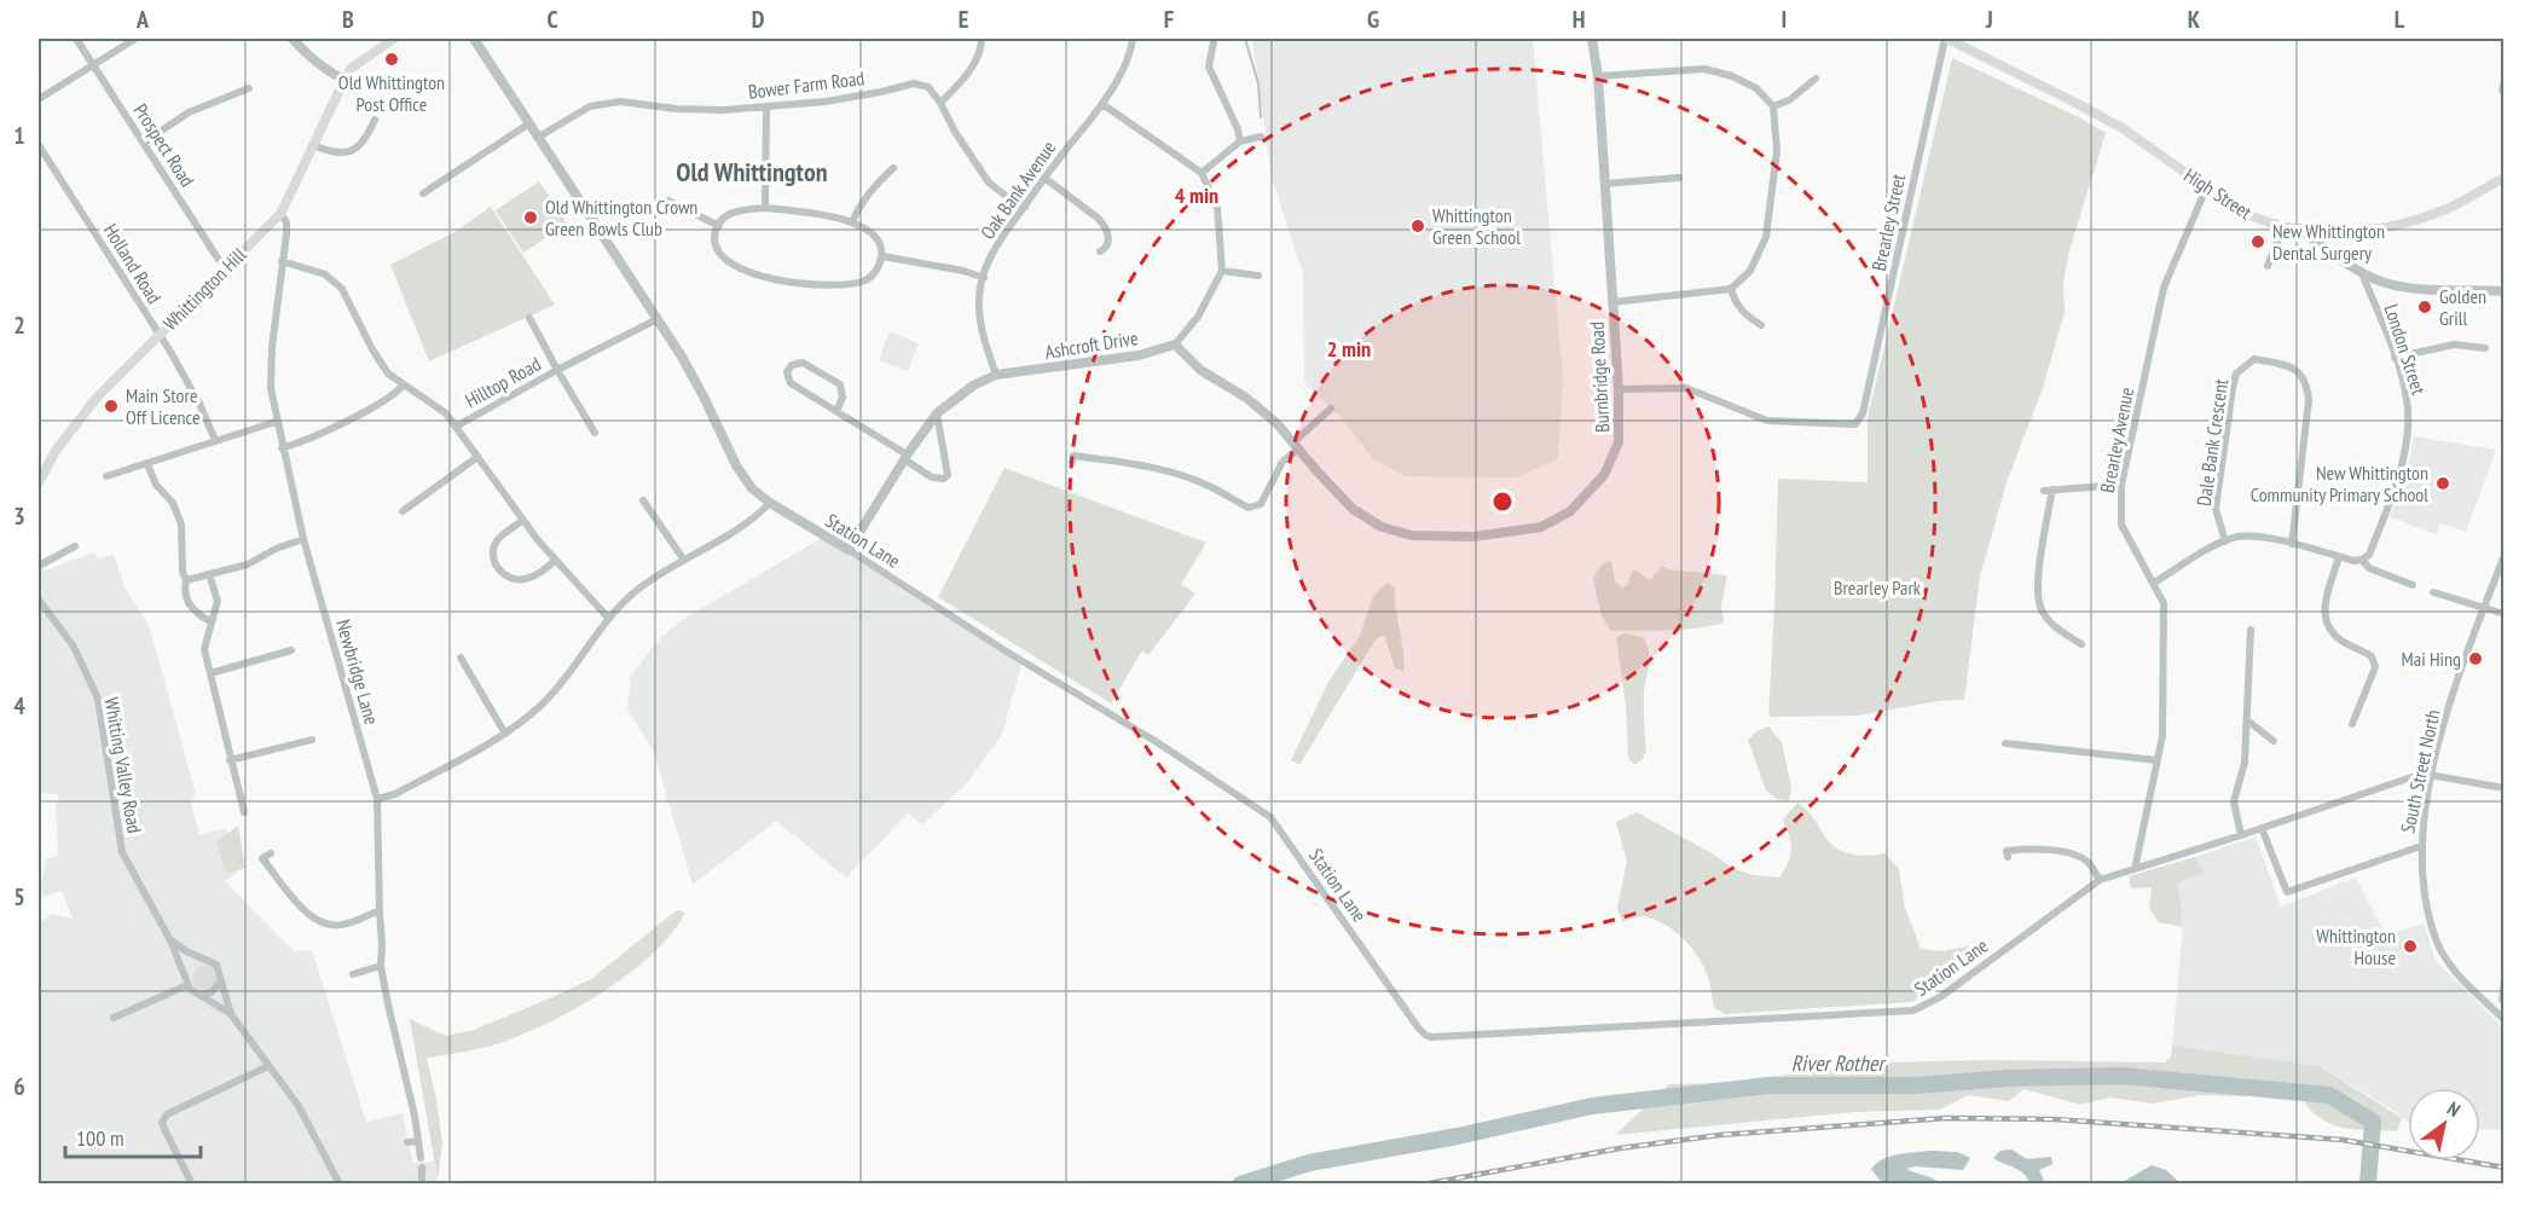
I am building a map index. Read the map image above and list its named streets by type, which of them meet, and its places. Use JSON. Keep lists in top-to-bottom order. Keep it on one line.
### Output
{"streets":{"main road":["High Street","Whittington Hill"],"street":["Bower Farm Road","Prospect Road","Oak Bank Avenue","Brearley Street","Holland Road","Ashcroft Drive","London Street","Burnbridge Road","Hilltop Road","Brearley Avenue","Dale Bank Crescent","Station Lane","Newbridge Lane","Whitting Valley Road","South Street North"]},"crossings":[["Bower Farm Road","Oak Bank Avenue"],["Bower Farm Road","Ashcroft Drive"],["Bower Farm Road","Burnbridge Road"],["Bower Farm Road","Station Lane"],["Prospect Road","Whittington Hill"],["Oak Bank Avenue","Ashcroft Drive"],["Oak Bank Avenue","Burnbridge Road"],["High Street","Brearley Street"],["High Street","Brearley Avenue"],["Brearley Street","Burnbridge Road"],["Holland Road","Whittington Hill"],["Whittington Hill","Newbridge Lane"],["Ashcroft Drive","Burnbridge Road"],["Ashcroft Drive","Station Lane"],["Hilltop Road","Station Lane"],["Hilltop Road","Newbridge Lane"],["Brearley Avenue","Station Lane"],["Station Lane","South Street North"]],"districts":["Old Whittington"],"water":["River Rother"],"parks":["Brearley Park"],"places":["Old Whittington Post Office","Old Whittington Crown Green Bowls Club","Whittington Green School","New Whittington Dental Surgery","Golden Grill","Main Store Off Licence","New Whittington Community Primary School","Mai Hing","Whittington House"],"scale_bar":"100 m","north":"top right","grid":{"columns":["A","B","C","D","E","F","G","H","I","J","K","L"],"rows":["1","2","3","4","5","6"]},"rings":["4 min","2 min"]}
